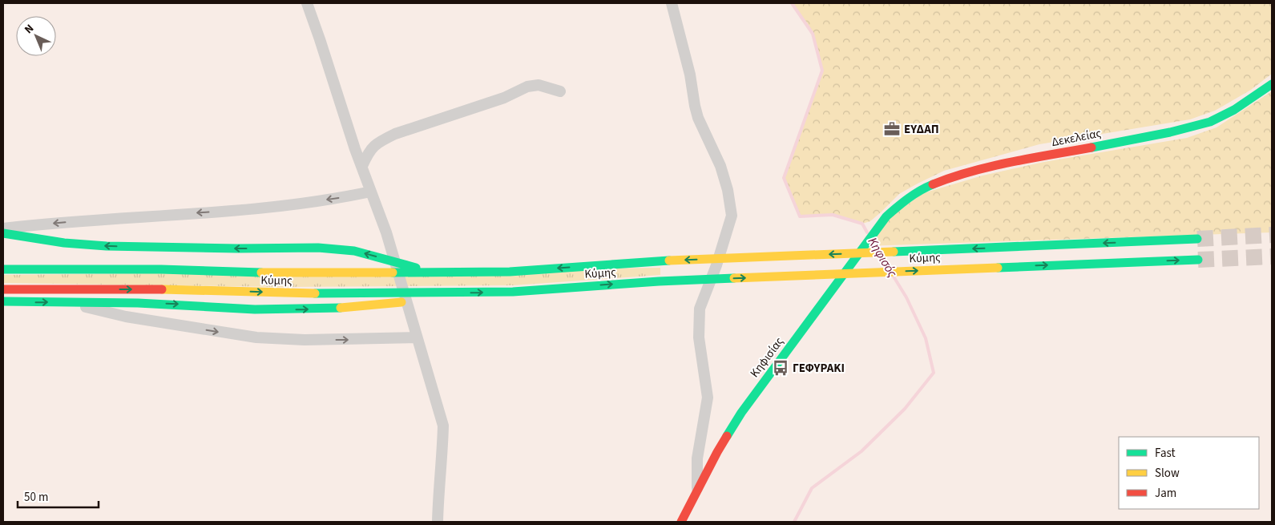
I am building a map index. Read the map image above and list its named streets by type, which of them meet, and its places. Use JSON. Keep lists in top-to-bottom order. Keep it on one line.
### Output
{"streets":{"main road":["Δεκελείας","Κύμης","Κηφισίας"]},"crossings":[["Δεκελείας","Κηφισίας"]],"water":["Κηφισός"],"places":{"office":["ΕΥΔΑΠ"],"bus stop":["ΓΕΦΥΡΑΚΙ"]},"legend":["Fast","Slow","Jam"],"scale_bar":"50 m","north":"top left"}
